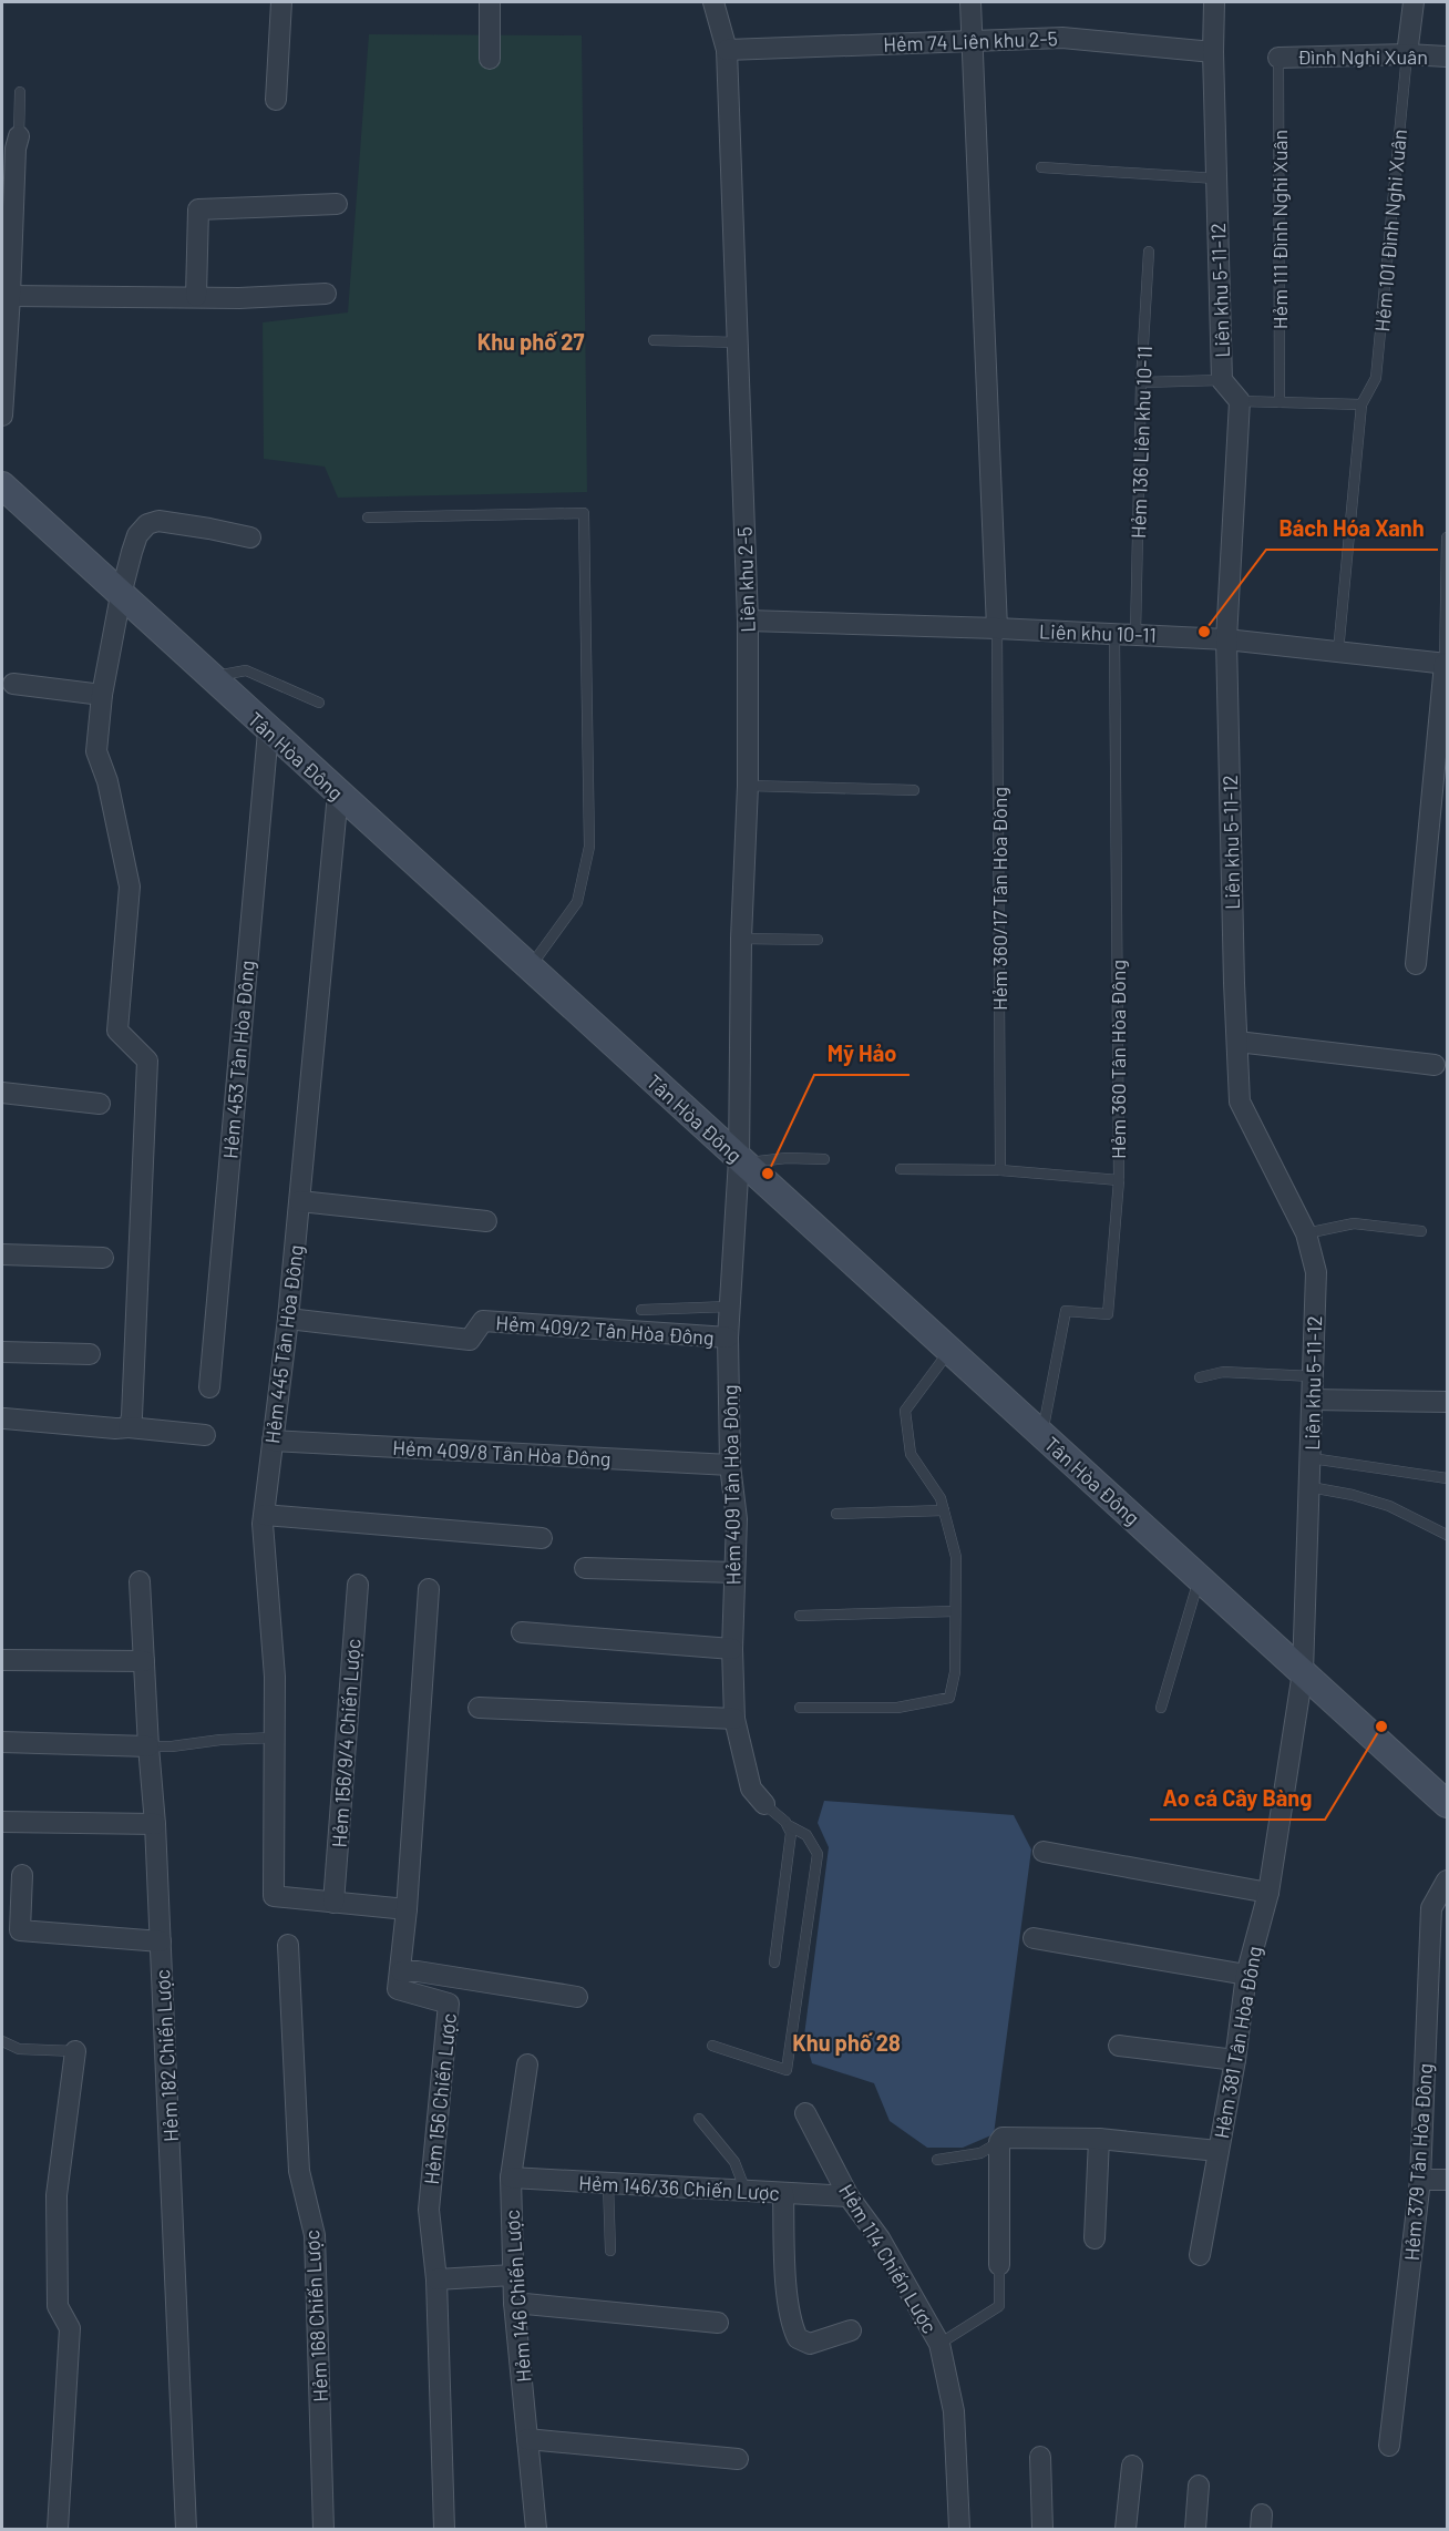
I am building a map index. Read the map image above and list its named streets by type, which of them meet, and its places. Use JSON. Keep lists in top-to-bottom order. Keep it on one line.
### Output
{"streets":{"street":["Hẻm 74 Liên khu 2-5","Đình Nghi Xuân","Liên khu 5-11-12","Liên khu 2-5","Liên khu 10-11","Tân Hòa Đông","Hẻm 453 Tân Hòa Đông","Hẻm 409/2 Tân Hòa Đông","Hẻm 445 Tân Hòa Đông","Hẻm 409/8 Tân Hòa Đông","Hẻm 409 Tân Hòa Đông","Hẻm 156/9/4 Chiến Lược","Hẻm 381 Tân Hòa Đông","Hẻm 182 Chiến Lược","Hẻm 156 Chiến Lược","Hẻm 379 Tân Hòa Đông","Hẻm 146/36 Chiến Lược","Hẻm 114 Chiến Lược","Hẻm 146 Chiến Lược","Hẻm 168 Chiến Lược"],"lane":["Hẻm 111 Đình Nghi Xuân","Hẻm 101 Đình Nghi Xuân","Hẻm 136 Liên khu 10-11","Hẻm 360/17 Tân Hòa Đông","Hẻm 360 Tân Hòa Đông"]},"crossings":[["Hẻm 74 Liên khu 2-5","Liên khu 5-11-12"],["Hẻm 74 Liên khu 2-5","Liên khu 2-5"],["Đình Nghi Xuân","Hẻm 111 Đình Nghi Xuân"],["Đình Nghi Xuân","Hẻm 101 Đình Nghi Xuân"],["Liên khu 5-11-12","Liên khu 10-11"],["Liên khu 5-11-12","Tân Hòa Đông"],["Liên khu 5-11-12","Hẻm 381 Tân Hòa Đông"],["Hẻm 136 Liên khu 10-11","Liên khu 10-11"],["Hẻm 136 Liên khu 10-11","Hẻm 360 Tân Hòa Đông"],["Liên khu 2-5","Liên khu 10-11"],["Liên khu 2-5","Tân Hòa Đông"],["Liên khu 2-5","Hẻm 409 Tân Hòa Đông"],["Liên khu 10-11","Hẻm 360/17 Tân Hòa Đông"],["Liên khu 10-11","Hẻm 360 Tân Hòa Đông"],["Tân Hòa Đông","Hẻm 453 Tân Hòa Đông"],["Tân Hòa Đông","Hẻm 360 Tân Hòa Đông"],["Tân Hòa Đông","Hẻm 445 Tân Hòa Đông"],["Tân Hòa Đông","Hẻm 409 Tân Hòa Đông"],["Tân Hòa Đông","Hẻm 381 Tân Hòa Đông"],["Hẻm 409/2 Tân Hòa Đông","Hẻm 445 Tân Hòa Đông"],["Hẻm 409/2 Tân Hòa Đông","Hẻm 409 Tân Hòa Đông"],["Hẻm 445 Tân Hòa Đông","Hẻm 409/8 Tân Hòa Đông"],["Hẻm 445 Tân Hòa Đông","Hẻm 156/9/4 Chiến Lược"],["Hẻm 409/8 Tân Hòa Đông","Hẻm 409 Tân Hòa Đông"],["Hẻm 146/36 Chiến Lược","Hẻm 114 Chiến Lược"],["Hẻm 146/36 Chiến Lược","Hẻm 146 Chiến Lược"]],"districts":["Khu phố 27","Khu phố 28"],"places":["Bách Hóa Xanh","Mỹ Hảo","Ao cá Cây Bàng"]}
